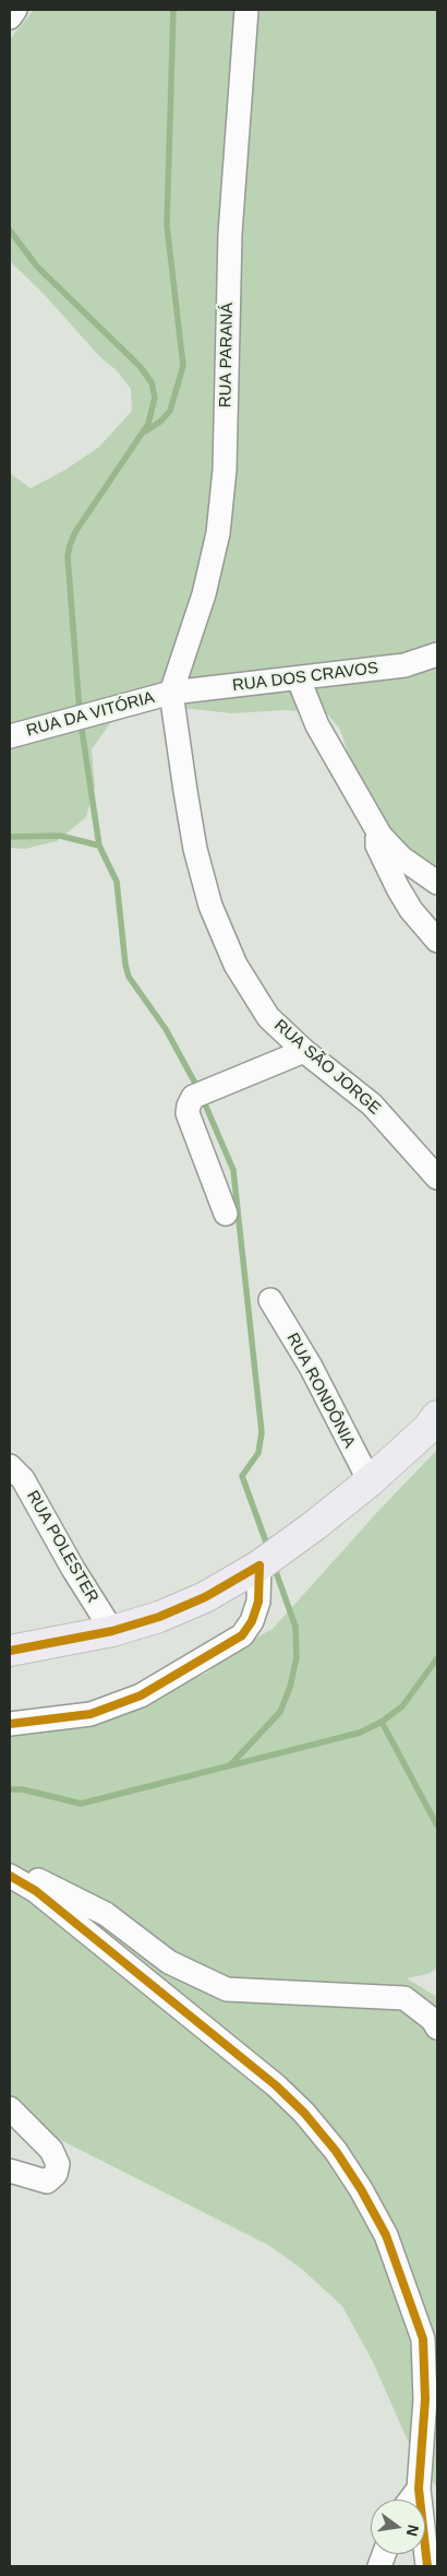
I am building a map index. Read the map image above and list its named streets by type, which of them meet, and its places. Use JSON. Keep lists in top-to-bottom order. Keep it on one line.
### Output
{"streets":{"street":["RUA PARANÁ","RUA DOS CRAVOS","RUA DA VITÓRIA","RUA SÃO JORGE","RUA RONDÔNIA","RUA POLESTER"]},"crossings":[["RUA PARANÁ","RUA DOS CRAVOS"],["RUA PARANÁ","RUA DA VITÓRIA"],["RUA PARANÁ","RUA SÃO JORGE"],["RUA DOS CRAVOS","RUA DA VITÓRIA"],["RUA DOS CRAVOS","RUA SÃO JORGE"],["RUA DA VITÓRIA","RUA SÃO JORGE"]],"north":"right"}
